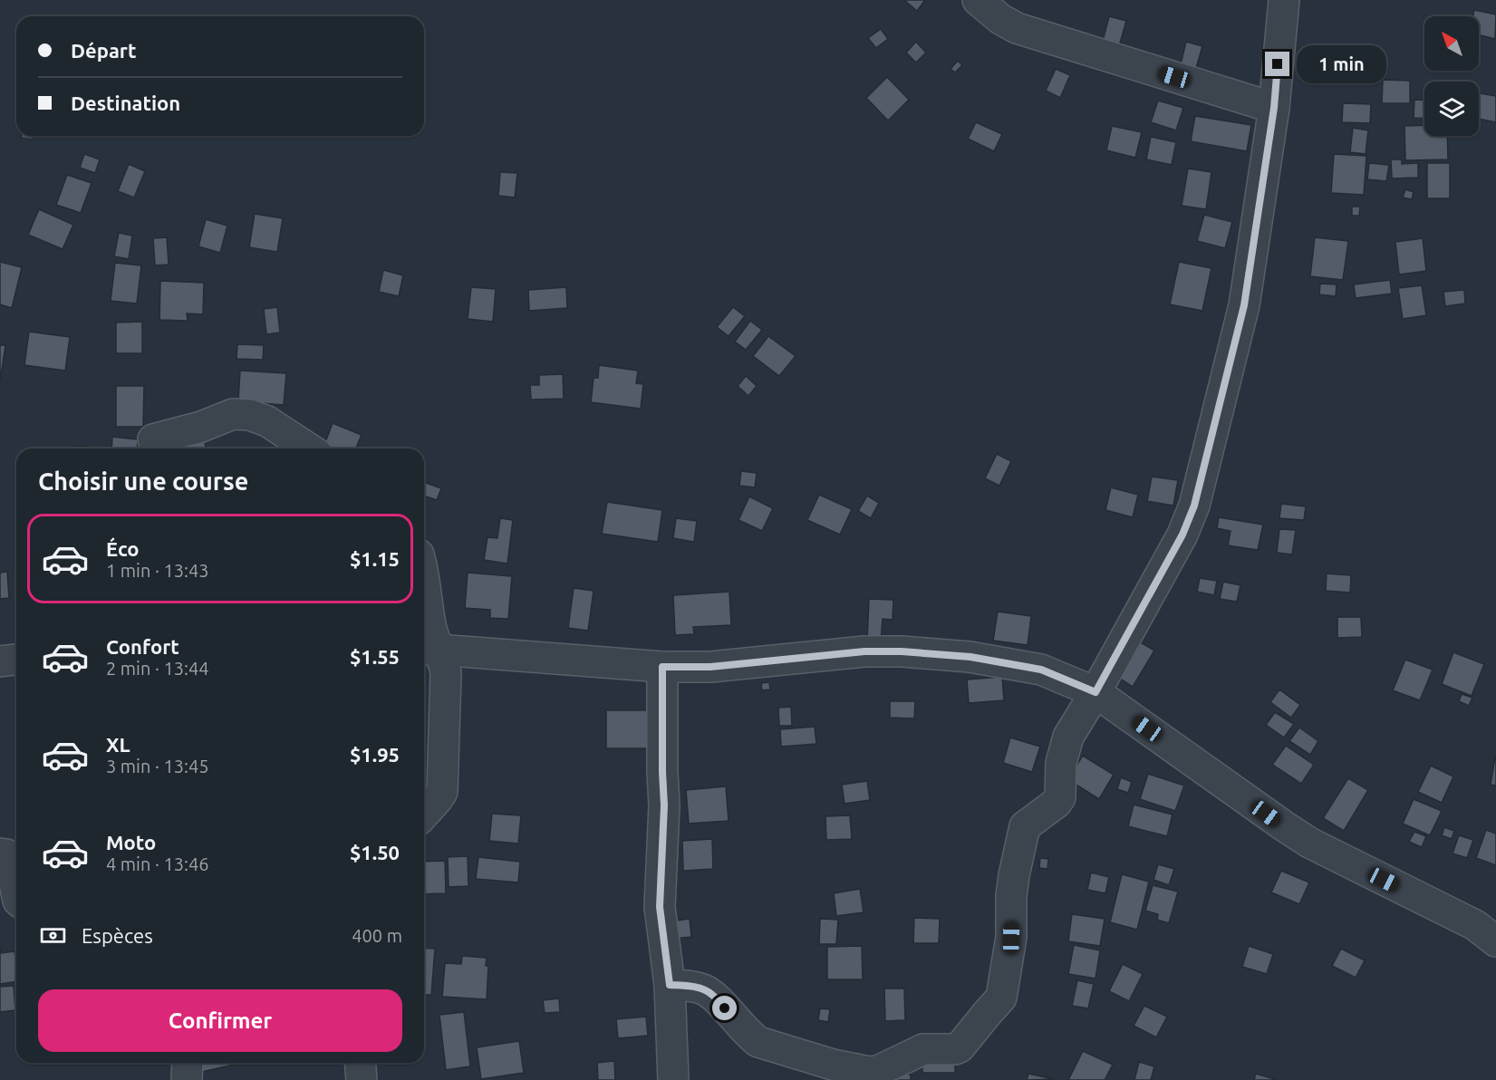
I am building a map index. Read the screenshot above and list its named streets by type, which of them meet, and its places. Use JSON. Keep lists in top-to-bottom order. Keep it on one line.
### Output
{"north":"top left","page":{"banner":["Départ","Destination"],"bubble":"1 min","heading":"Choisir une course","list":[{"name":"Éco","note":"1 min · 13:43","value":"$1.15"},{"name":"Confort","note":"2 min · 13:44","value":"$1.55"},{"name":"XL","note":"3 min · 13:45","value":"$1.95"},{"name":"Moto","note":"4 min · 13:46","value":"$1.50"}],"pay":["Espèces","400 m"],"buttons":"Confirmer"}}
